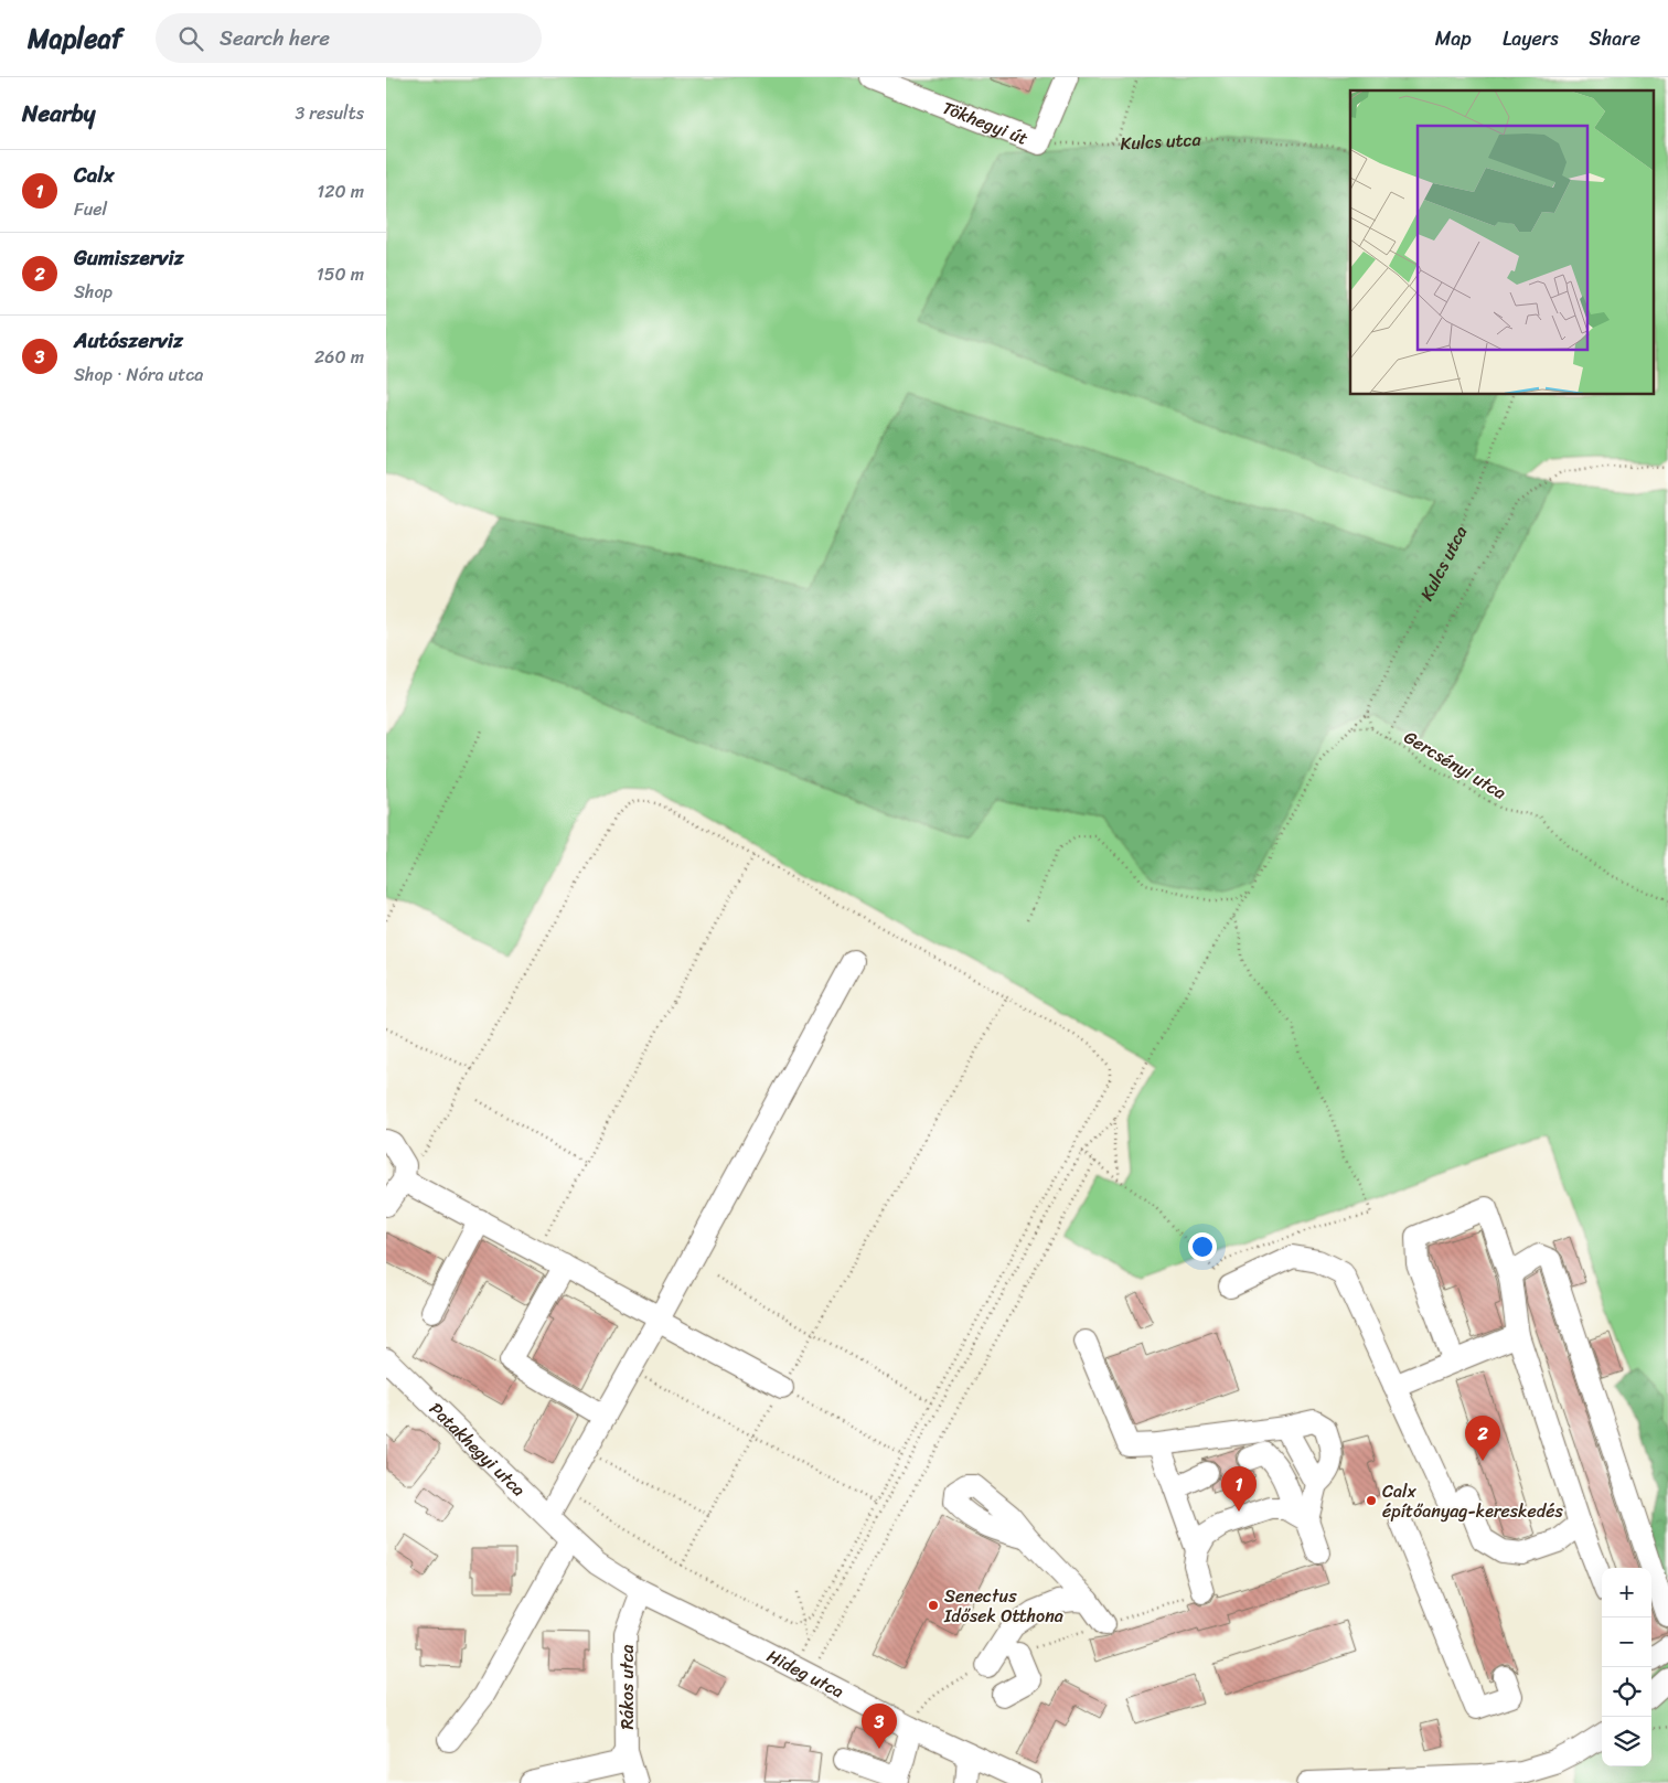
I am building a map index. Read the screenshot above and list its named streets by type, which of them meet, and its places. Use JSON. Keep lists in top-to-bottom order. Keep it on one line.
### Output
{"streets":{"street":["Tökhegyi út","Patakhegyi utca","Hideg utca","Rákos utca"],"path":["Kulcs utca","Gercsényi utca"]},"crossings":[["Tökhegyi út","Kulcs utca"],["Patakhegyi utca","Hideg utca"],["Patakhegyi utca","Rákos utca"],["Hideg utca","Rákos utca"]],"places":["Calx építőanyag-kereskedés","Senectus Idősek Otthona"],"page":{"header":"Mapleaf","search":"Search here","nav":["Map","Layers","Share"],"heading":["Nearby","3 results"],"list":[{"mark":"1","name":"Calx","note":"Fuel","value":"120 m"},{"mark":"2","name":"Gumiszerviz","note":"Shop","value":"150 m"},{"mark":"3","name":"Autószerviz","note":"Shop · Nóra utca","value":"260 m"}],"pins":["2","1","3"],"map_buttons":["+","−"]}}
